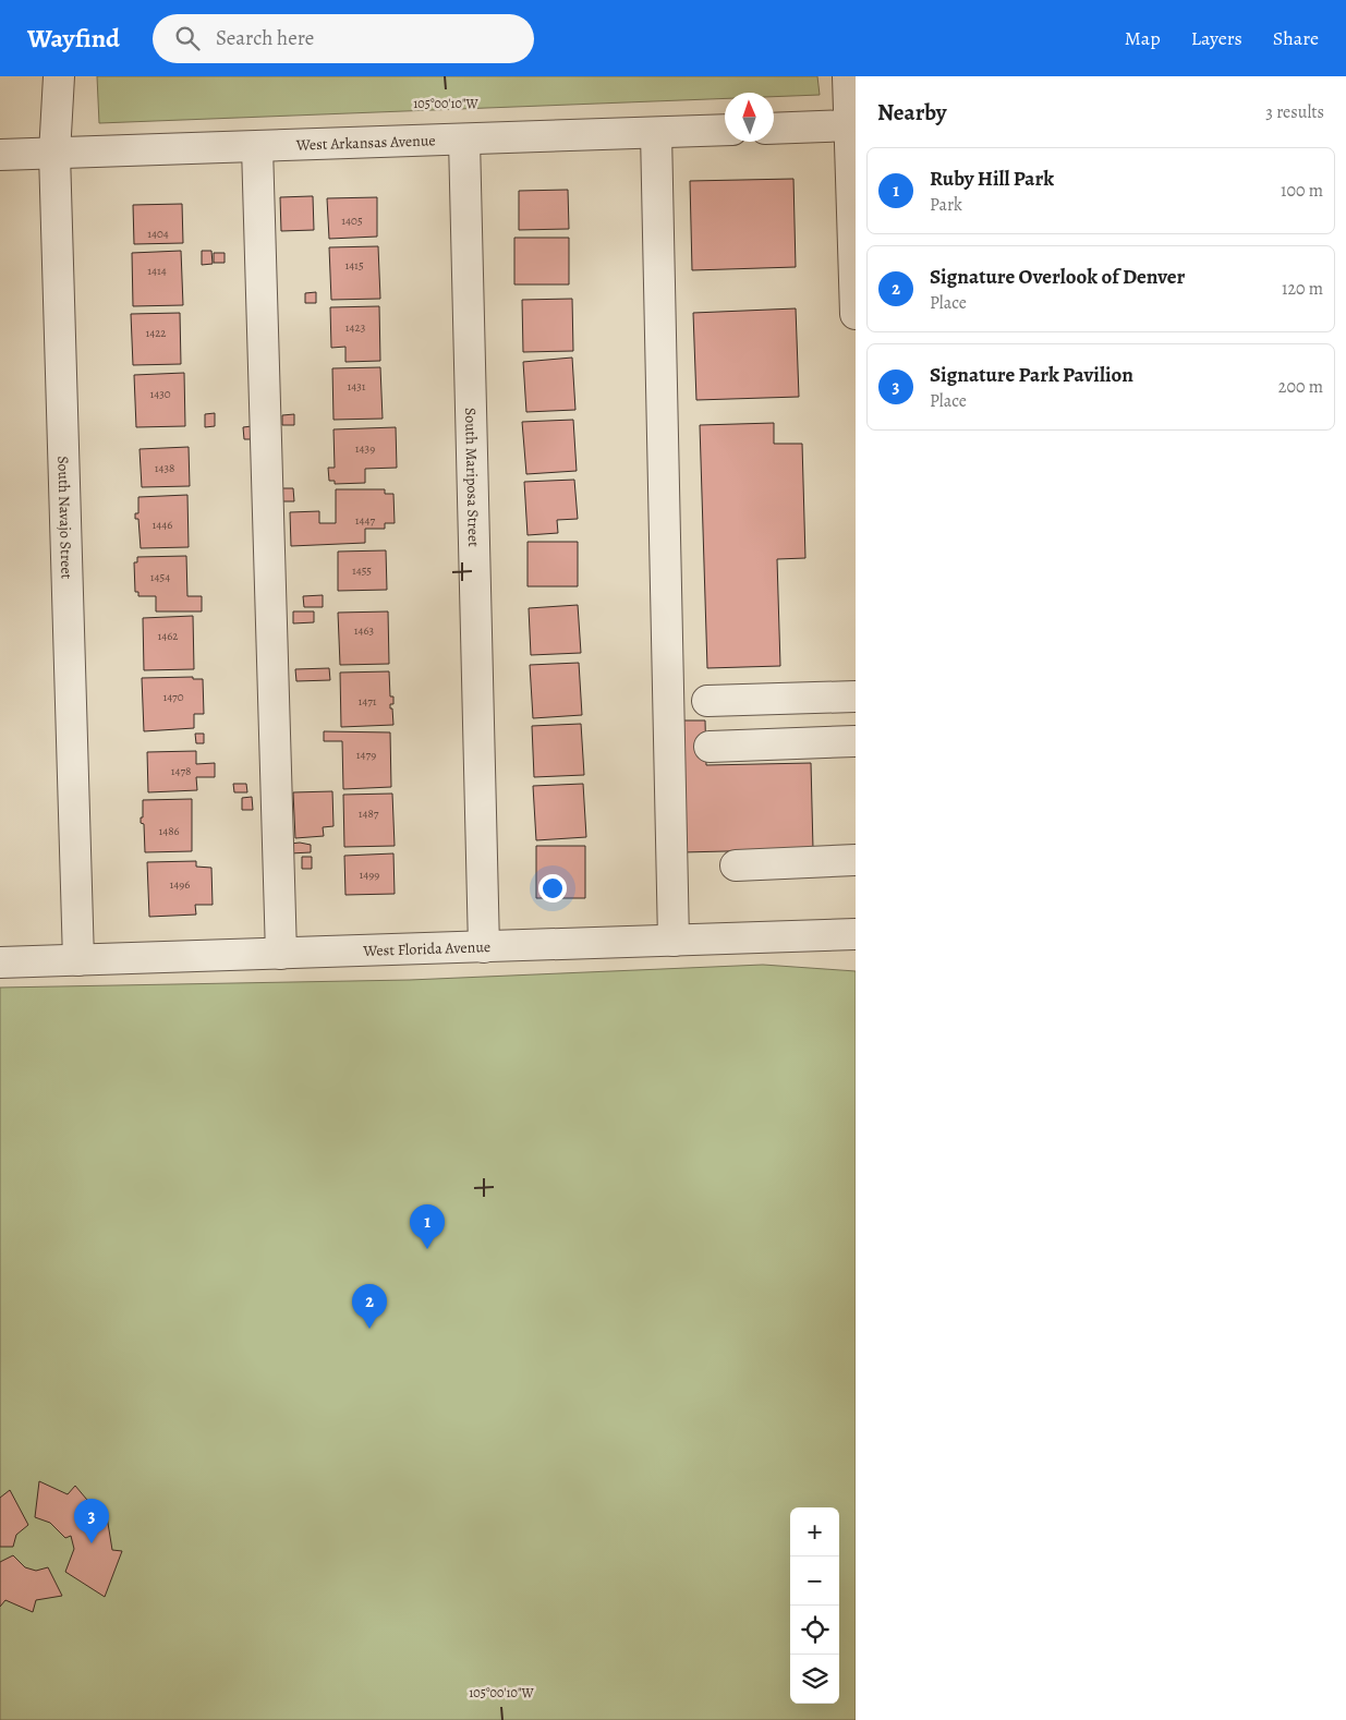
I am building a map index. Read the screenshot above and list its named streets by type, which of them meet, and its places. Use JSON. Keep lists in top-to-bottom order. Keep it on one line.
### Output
{"streets":{"street":["West Arkansas Avenue","South Mariposa Street","South Navajo Street","West Florida Avenue"]},"crossings":[["West Arkansas Avenue","South Mariposa Street"],["West Arkansas Avenue","South Navajo Street"],["South Mariposa Street","West Florida Avenue"],["South Navajo Street","West Florida Avenue"]],"house_numbers":["1405","1404","1415","1414","1423","1422","1431","1430","1439","1438","1447","1446","1455","1454","1463","1462","1470","1471","1479","1478","1487","1486","1499","1496"],"north":"top","page":{"header":"Wayfind","search":"Search here","nav":["Map","Layers","Share"],"heading":["Nearby","3 results"],"list":[{"mark":"1","name":"Ruby Hill Park","note":"Park","value":"100 m"},{"mark":"2","name":"Signature Overlook of Denver","note":"Place","value":"120 m"},{"mark":"3","name":"Signature Park Pavilion","note":"Place","value":"200 m"}],"pins":["1","2","3"],"map_buttons":["+","−"]},"coordinates":["105°00'10\"W"]}
